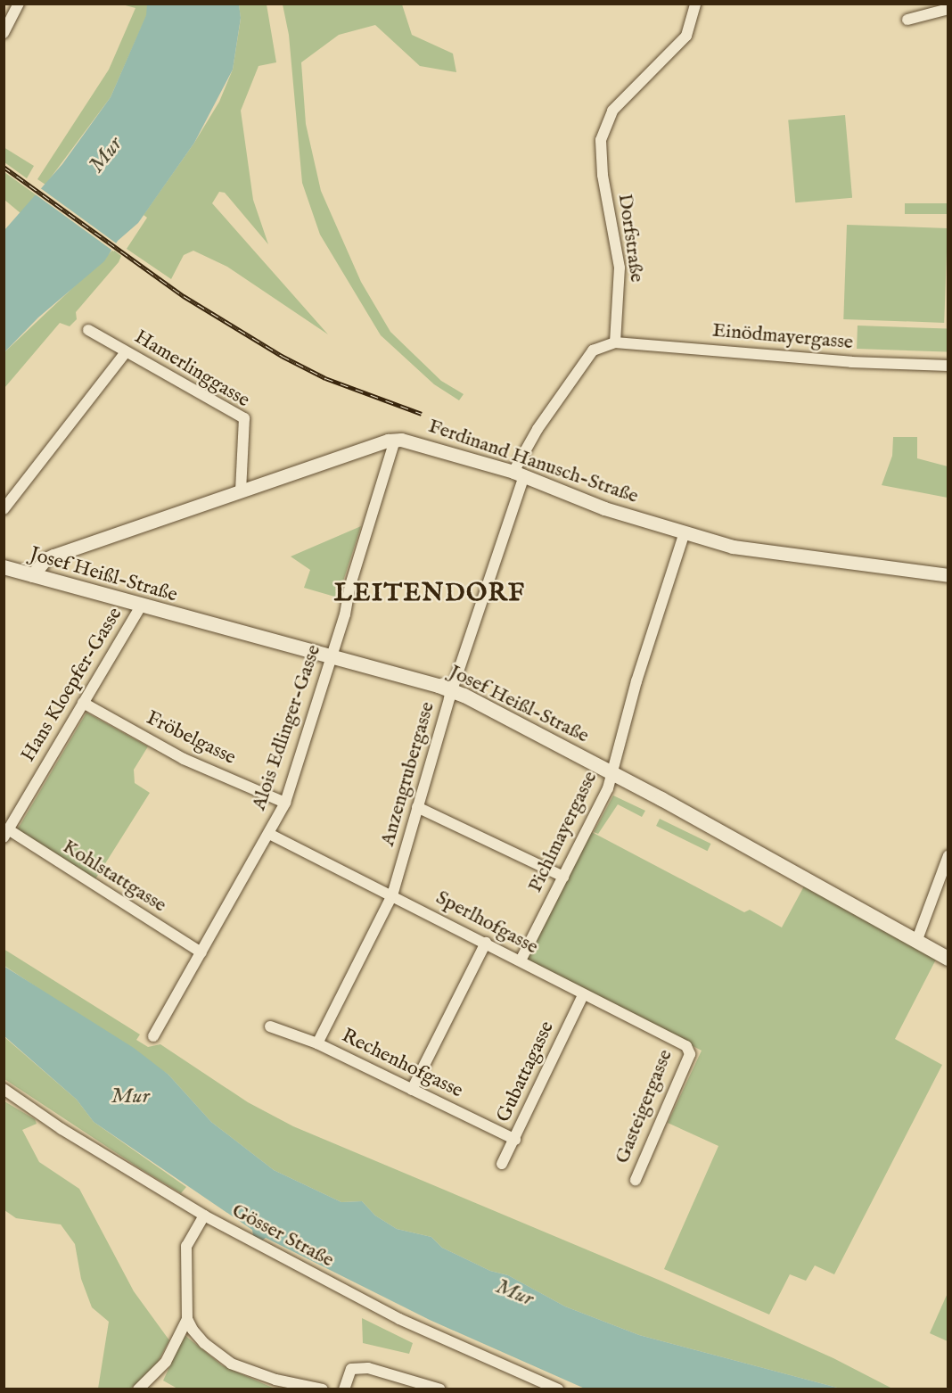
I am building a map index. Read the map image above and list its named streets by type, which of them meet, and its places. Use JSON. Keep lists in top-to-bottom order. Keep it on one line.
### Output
{"streets":{"main road":["Josef Heißl-Straße"],"street":["Dorfstraße","Einödmayergasse","Hamerlinggasse","Ferdinand Hanusch-Straße","Hans Kloepfer-Gasse","Alois Edlinger-Gasse","Fröbelgasse","Anzengrubergasse","Pichlmayergasse","Kohlstattgasse","Sperlhofgasse","Rechenhofgasse","Gubattagasse","Gasteigergasse","Gösser Straße"]},"crossings":[["Dorfstraße","Einödmayergasse"],["Ferdinand Hanusch-Straße","Alois Edlinger-Gasse"],["Ferdinand Hanusch-Straße","Anzengrubergasse"],["Ferdinand Hanusch-Straße","Pichlmayergasse"],["Josef Heißl-Straße","Hans Kloepfer-Gasse"],["Josef Heißl-Straße","Alois Edlinger-Gasse"],["Josef Heißl-Straße","Anzengrubergasse"],["Josef Heißl-Straße","Pichlmayergasse"],["Hans Kloepfer-Gasse","Fröbelgasse"],["Hans Kloepfer-Gasse","Kohlstattgasse"],["Alois Edlinger-Gasse","Fröbelgasse"],["Alois Edlinger-Gasse","Kohlstattgasse"],["Alois Edlinger-Gasse","Sperlhofgasse"],["Anzengrubergasse","Sperlhofgasse"],["Anzengrubergasse","Rechenhofgasse"],["Pichlmayergasse","Sperlhofgasse"],["Sperlhofgasse","Gubattagasse"],["Sperlhofgasse","Gasteigergasse"],["Rechenhofgasse","Gubattagasse"]],"districts":["LEITENDORF"],"water":["Mur"]}
